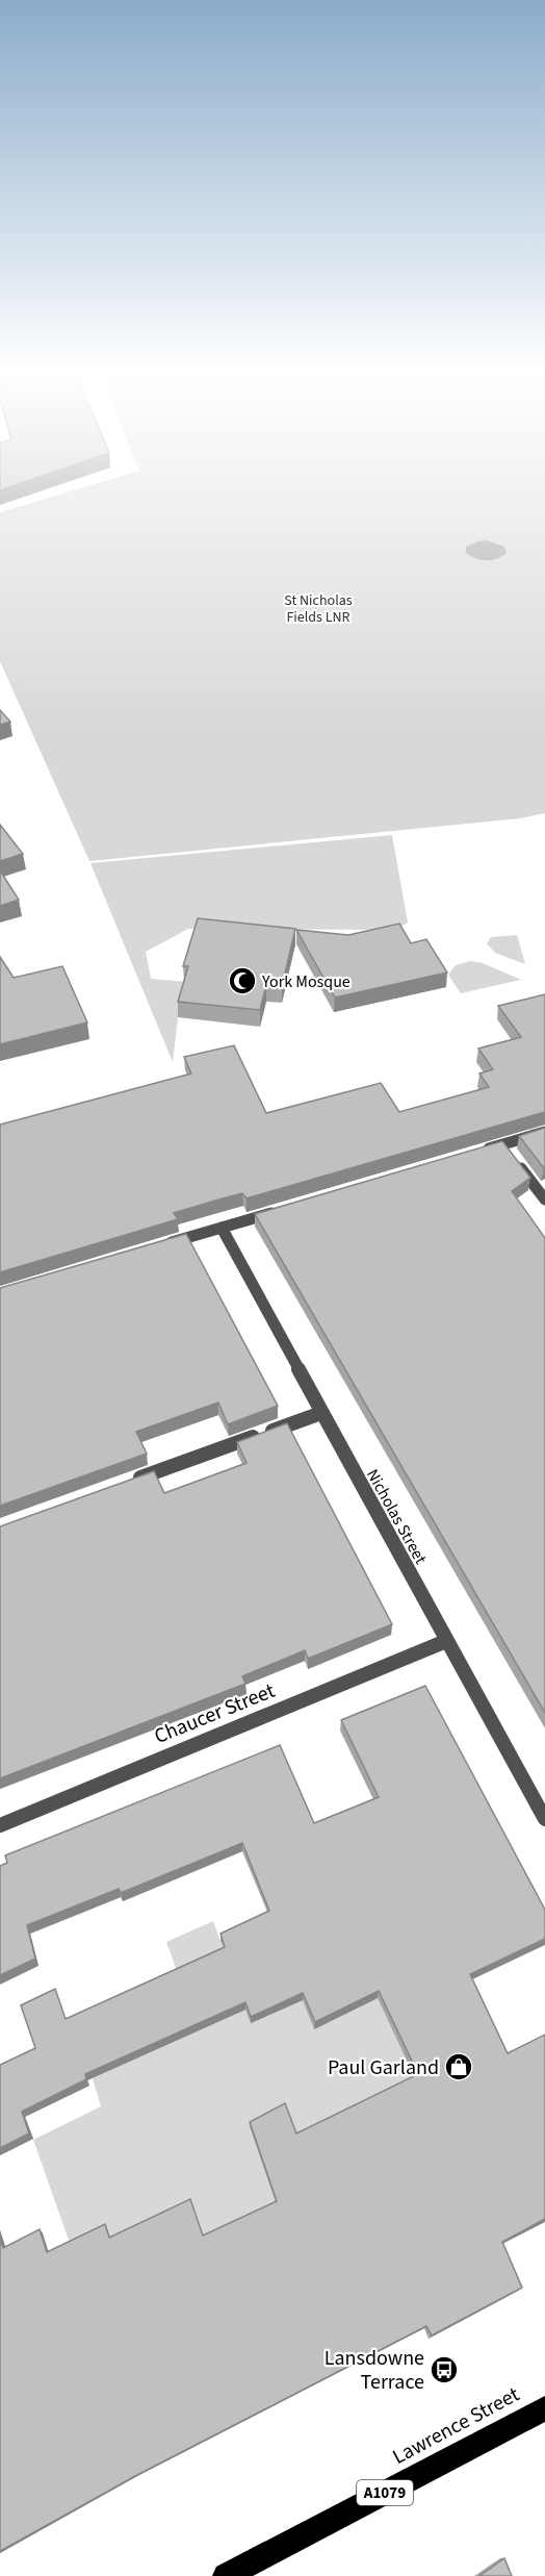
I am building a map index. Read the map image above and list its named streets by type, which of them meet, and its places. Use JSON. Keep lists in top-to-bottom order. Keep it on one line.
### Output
{"streets":{"main road":["Lawrence Street","A1079"],"street":["Nicholas Street","Chaucer Street"]},"crossings":[["Nicholas Street","Chaucer Street"]],"parks":["St Nicholas Fields LNR"],"places":{"mosque":["York Mosque"],"shop":["Paul Garland"],"bus stop":["Lansdowne Terrace"]}}
